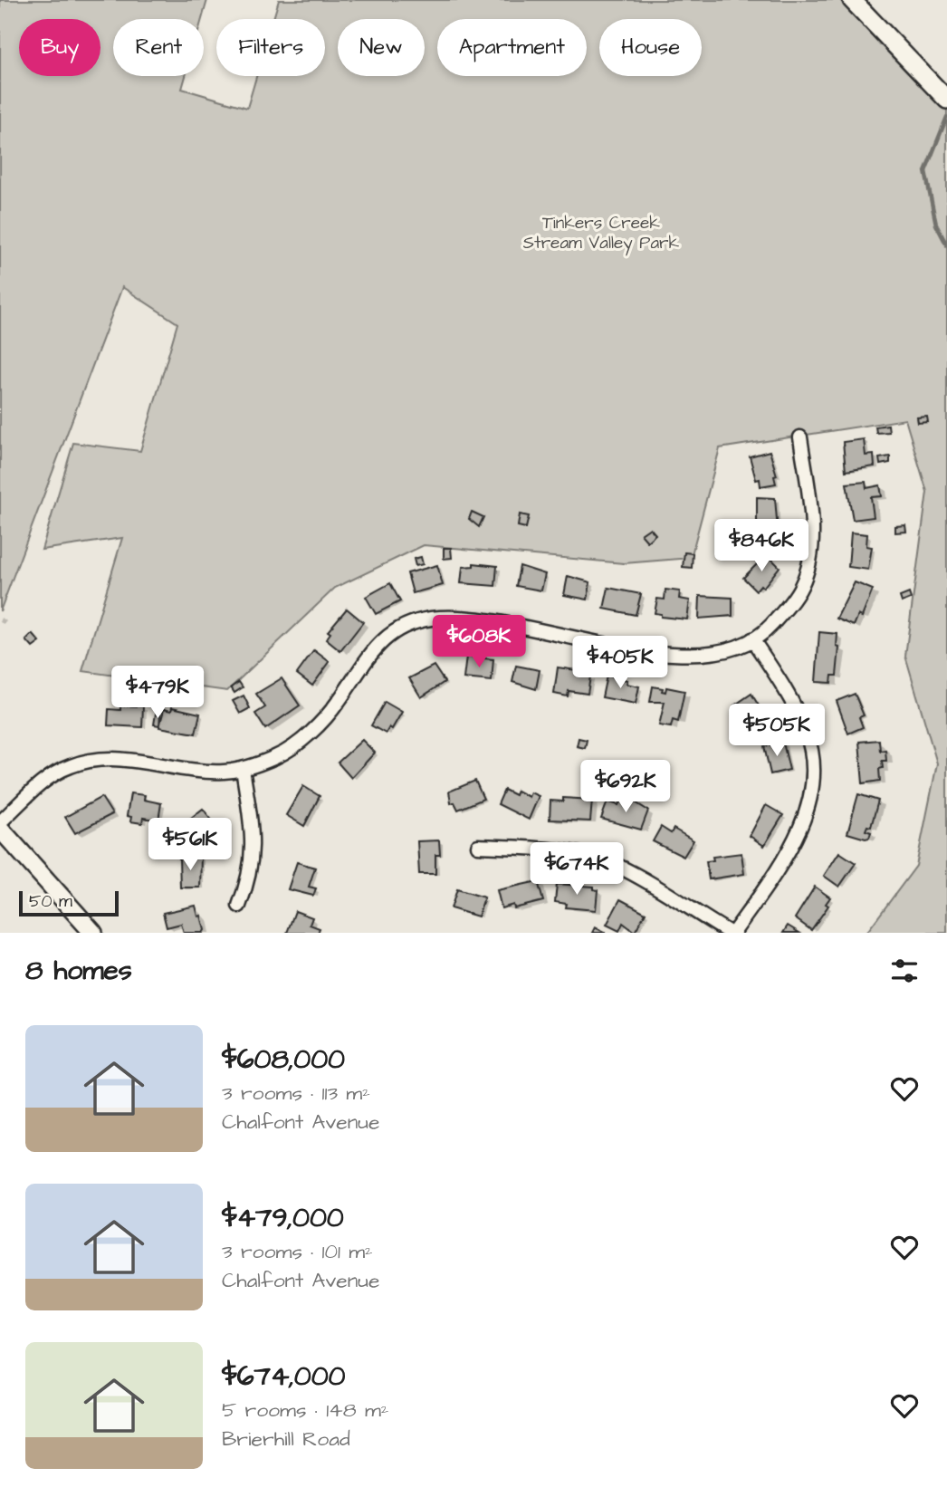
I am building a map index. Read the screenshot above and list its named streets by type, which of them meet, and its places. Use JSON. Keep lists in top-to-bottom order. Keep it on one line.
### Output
{"parks":["Tinkers Creek Stream Valley Park"],"scale_bar":"50 m","page":{"chip":["Buy","Rent","Filters","New","Apartment","House"],"price":["$846K","$608K","$405K","$479K","$505K","$692K","$561K","$674K"],"scale":"50 m","heading":"8 homes","list":[{"name":"$608,000","note":"3 rooms · 113 m² · Chalfont Avenue"},{"name":"$479,000","note":"3 rooms · 101 m² · Chalfont Avenue"},{"name":"$674,000","note":"5 rooms · 148 m² · Brierhill Road"}]}}
